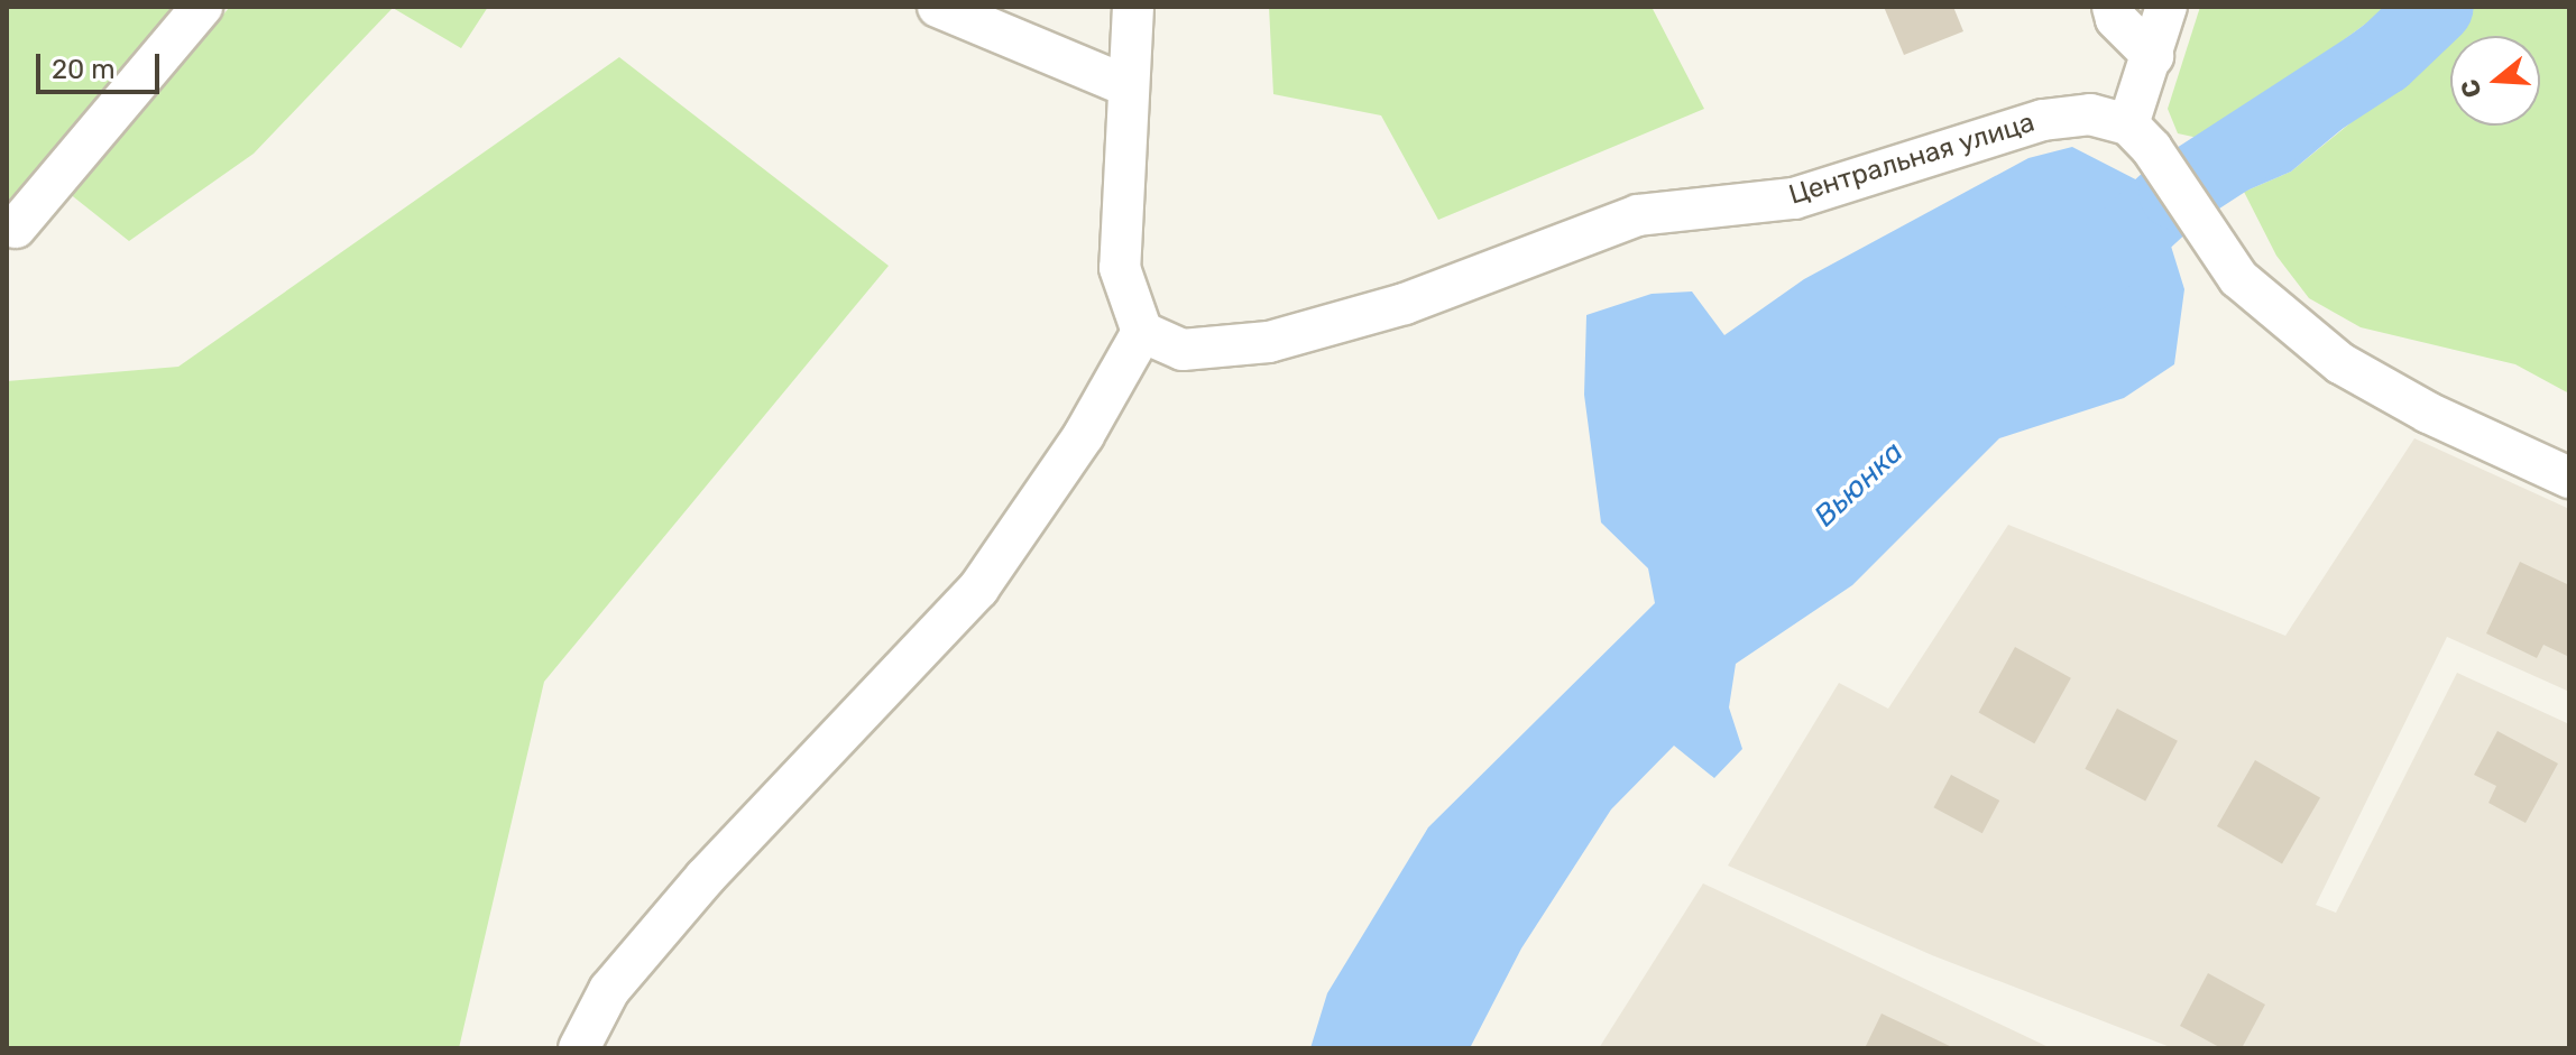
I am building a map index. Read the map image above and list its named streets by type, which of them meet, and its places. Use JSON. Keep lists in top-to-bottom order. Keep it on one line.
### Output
{"streets":{"street":["Центральная улица"]},"water":["Вьюнка"],"scale_bar":"20 m","north":"left"}
